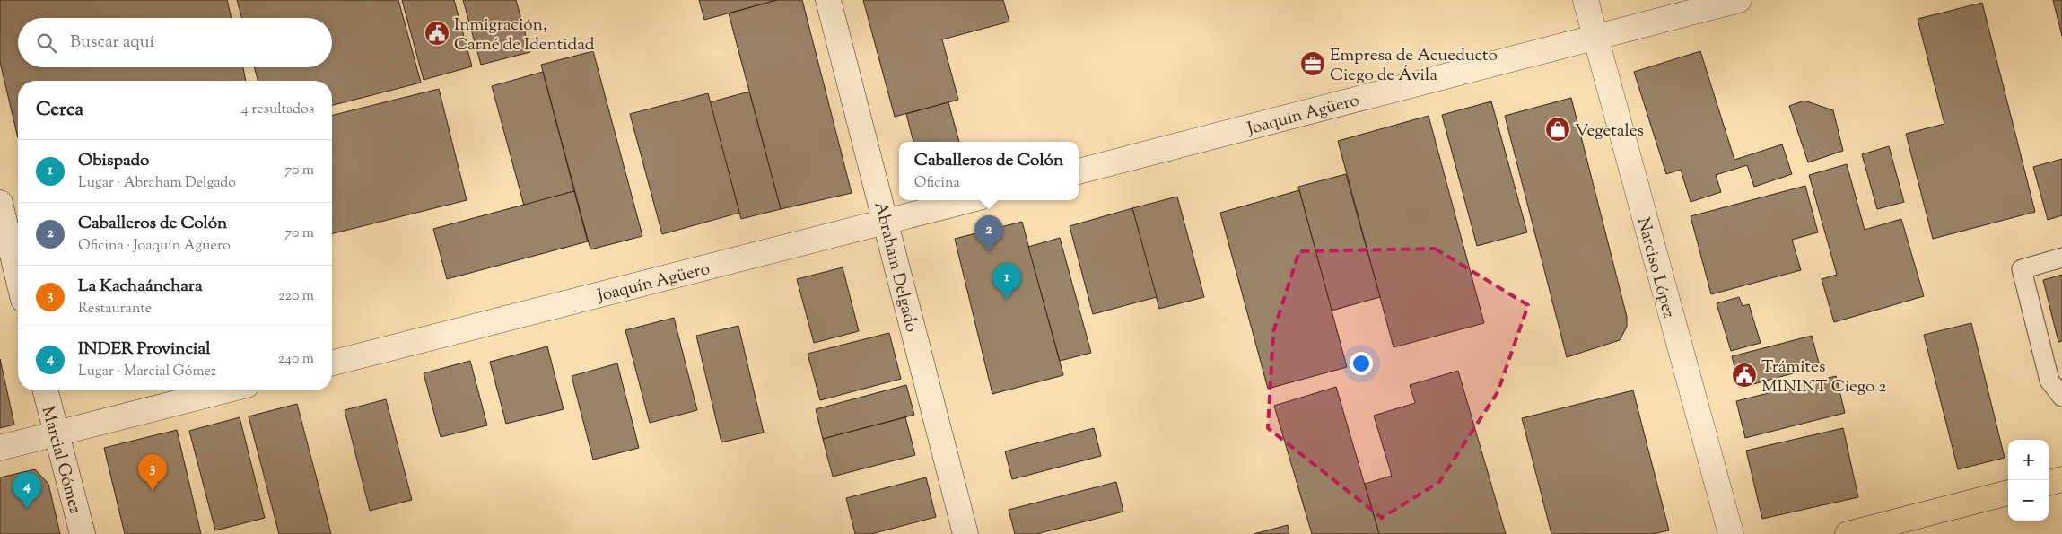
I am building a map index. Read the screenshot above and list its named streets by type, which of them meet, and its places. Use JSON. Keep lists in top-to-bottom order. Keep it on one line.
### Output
{"streets":{"street":["Joaquín Agüero","Abraham Delgado","Narciso López","Marcial Gómez"]},"crossings":[["Joaquín Agüero","Abraham Delgado"],["Joaquín Agüero","Narciso López"]],"places":{"public building":["Inmigración, Carné de Identidad","Trámites MININT Ciego 2"],"office":["Empresa de Acueducto Ciego de Ávila"],"shop":["Vegetales"]},"page":{"search":"Buscar aquí","heading":["Cerca","4 resultados"],"list":[{"mark":"1","name":"Obispado","note":"Lugar · Abraham Delgado","value":"70 m"},{"mark":"2","name":"Caballeros de Colón","note":"Oficina · Joaquín Agüero","value":"70 m"},{"mark":"3","name":"La Kachaánchara","note":"Restaurante","value":"220 m"},{"mark":"4","name":"INDER Provincial","note":"Lugar · Marcial Gómez","value":"240 m"}],"popup":["Caballeros de Colón","Oficina"],"pins":["2","1","3","4"],"map_buttons":["+","−"]}}
